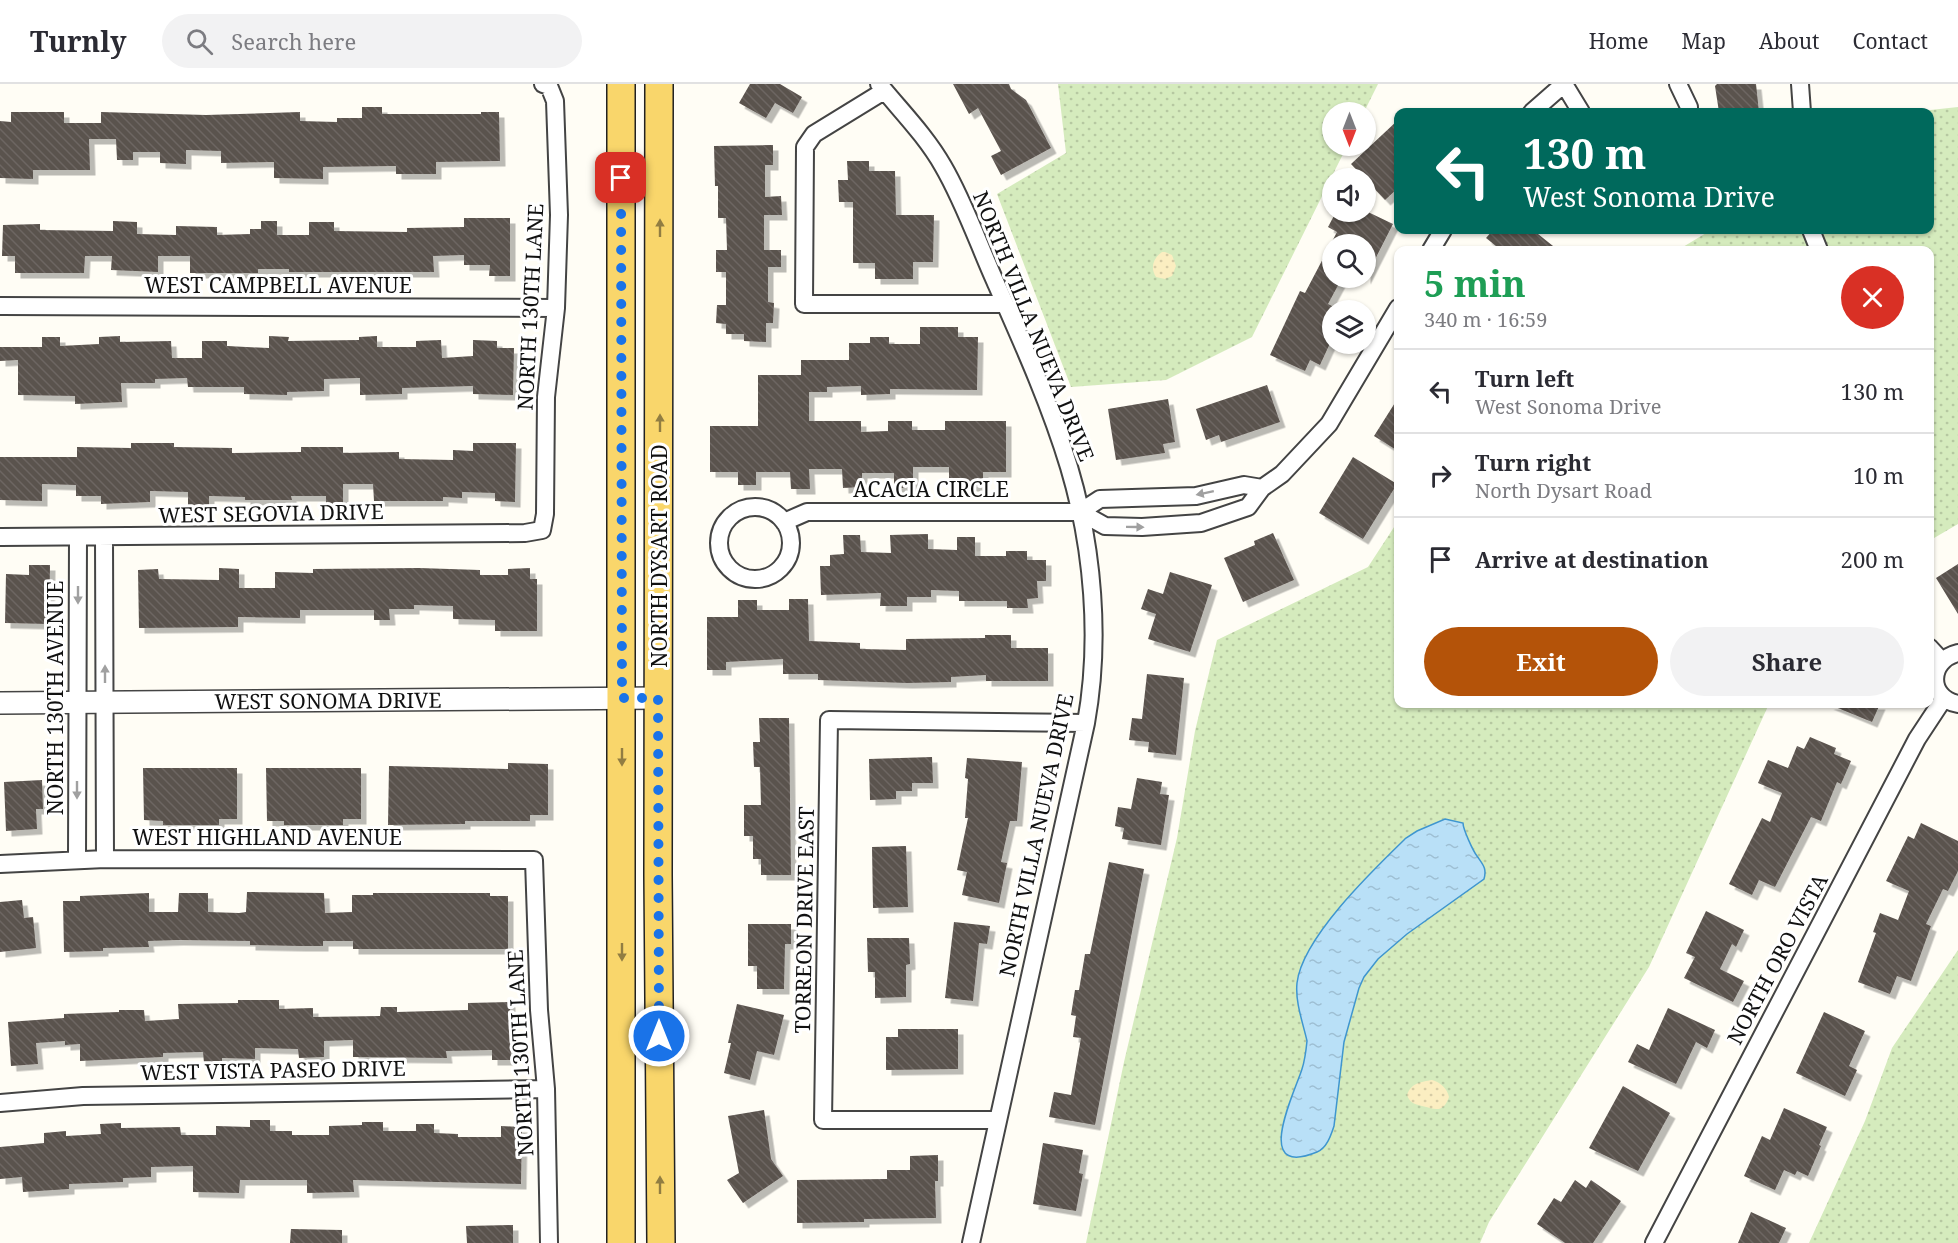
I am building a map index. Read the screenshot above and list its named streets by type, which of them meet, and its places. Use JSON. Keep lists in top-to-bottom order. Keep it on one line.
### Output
{"streets":{"main road":["NORTH DYSART ROAD"],"street":["WEST CAMPBELL AVENUE","NORTH 130TH LANE","NORTH VILLA NUEVA DRIVE","ACACIA CIRCLE","WEST SEGOVIA DRIVE","NORTH 130TH AVENUE","WEST SONOMA DRIVE","WEST HIGHLAND AVENUE","TORREON DRIVE EAST","NORTH ORO VISTA","WEST VISTA PASEO DRIVE"]},"crossings":[["WEST CAMPBELL AVENUE","NORTH 130TH LANE"],["NORTH 130TH LANE","WEST SEGOVIA DRIVE"],["NORTH 130TH LANE","WEST HIGHLAND AVENUE"],["NORTH 130TH LANE","WEST VISTA PASEO DRIVE"],["NORTH VILLA NUEVA DRIVE","ACACIA CIRCLE"],["NORTH VILLA NUEVA DRIVE","TORREON DRIVE EAST"],["WEST SEGOVIA DRIVE","NORTH 130TH AVENUE"],["NORTH DYSART ROAD","WEST SONOMA DRIVE"],["NORTH 130TH AVENUE","WEST SONOMA DRIVE"],["NORTH 130TH AVENUE","WEST HIGHLAND AVENUE"]],"north":"bottom","page":{"header":"Turnly","search":"Search here","nav":["Home","Map","About","Contact"],"turn":["130 m","West Sonoma Drive"],"heading":["5 min","340 m · 16:59"],"list":[{"name":"Turn left","note":"West Sonoma Drive","value":"130 m"},{"name":"Turn right","note":"North Dysart Road","value":"10 m"},{"name":"Arrive at destination","value":"200 m"}],"buttons":["Exit","Share"]}}
